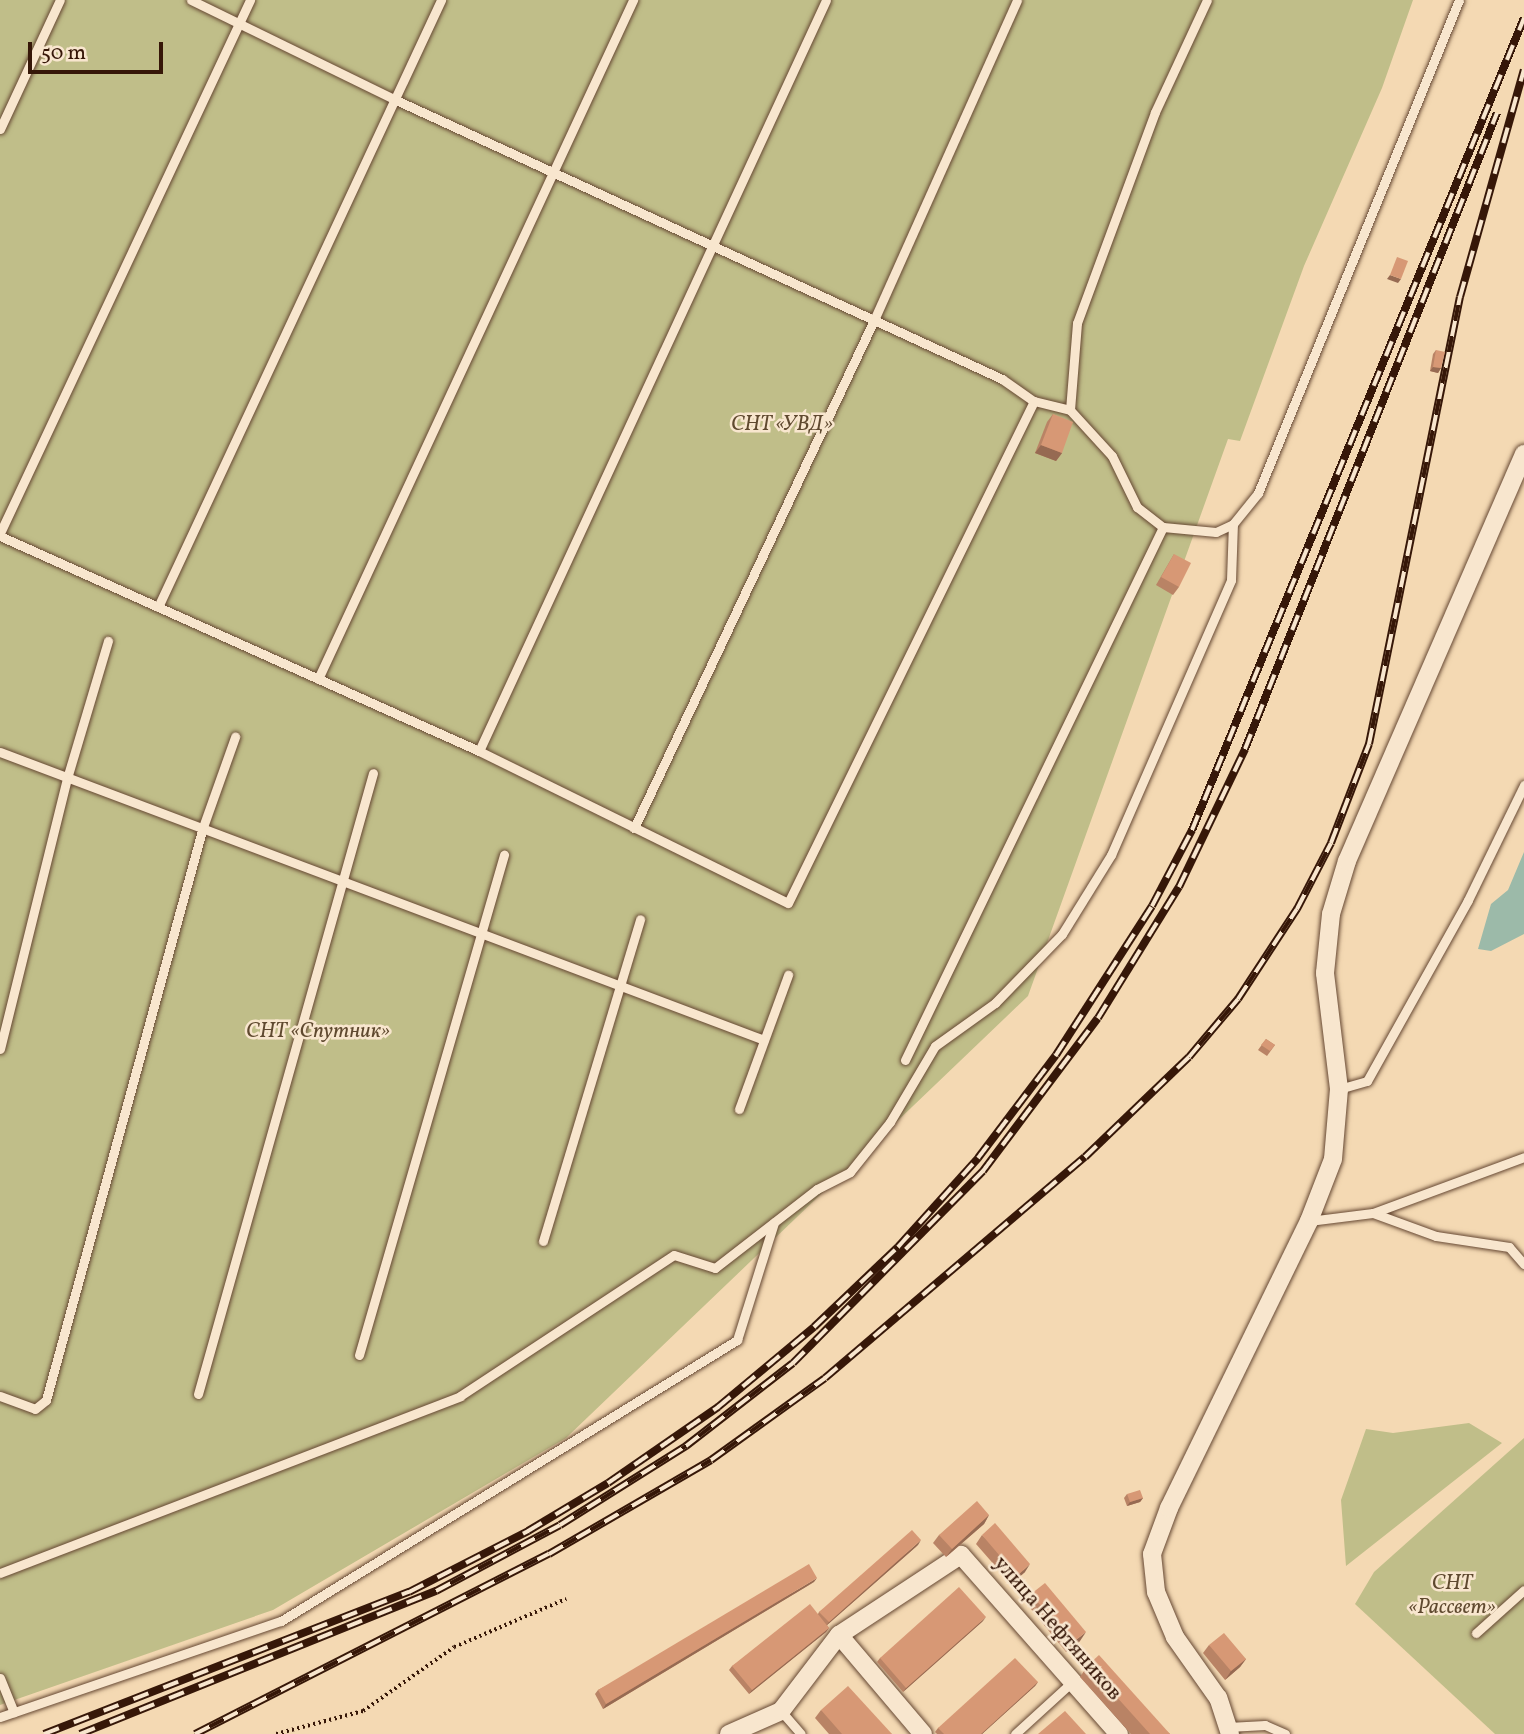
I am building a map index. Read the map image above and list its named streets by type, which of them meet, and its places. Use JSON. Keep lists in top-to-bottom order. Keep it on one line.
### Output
{"streets":{"street":["улица Нефтяников"]},"parks":["СНТ «УВД»","СНТ «Спутник»","СНТ «Рассвет»"],"scale_bar":"50 m"}
